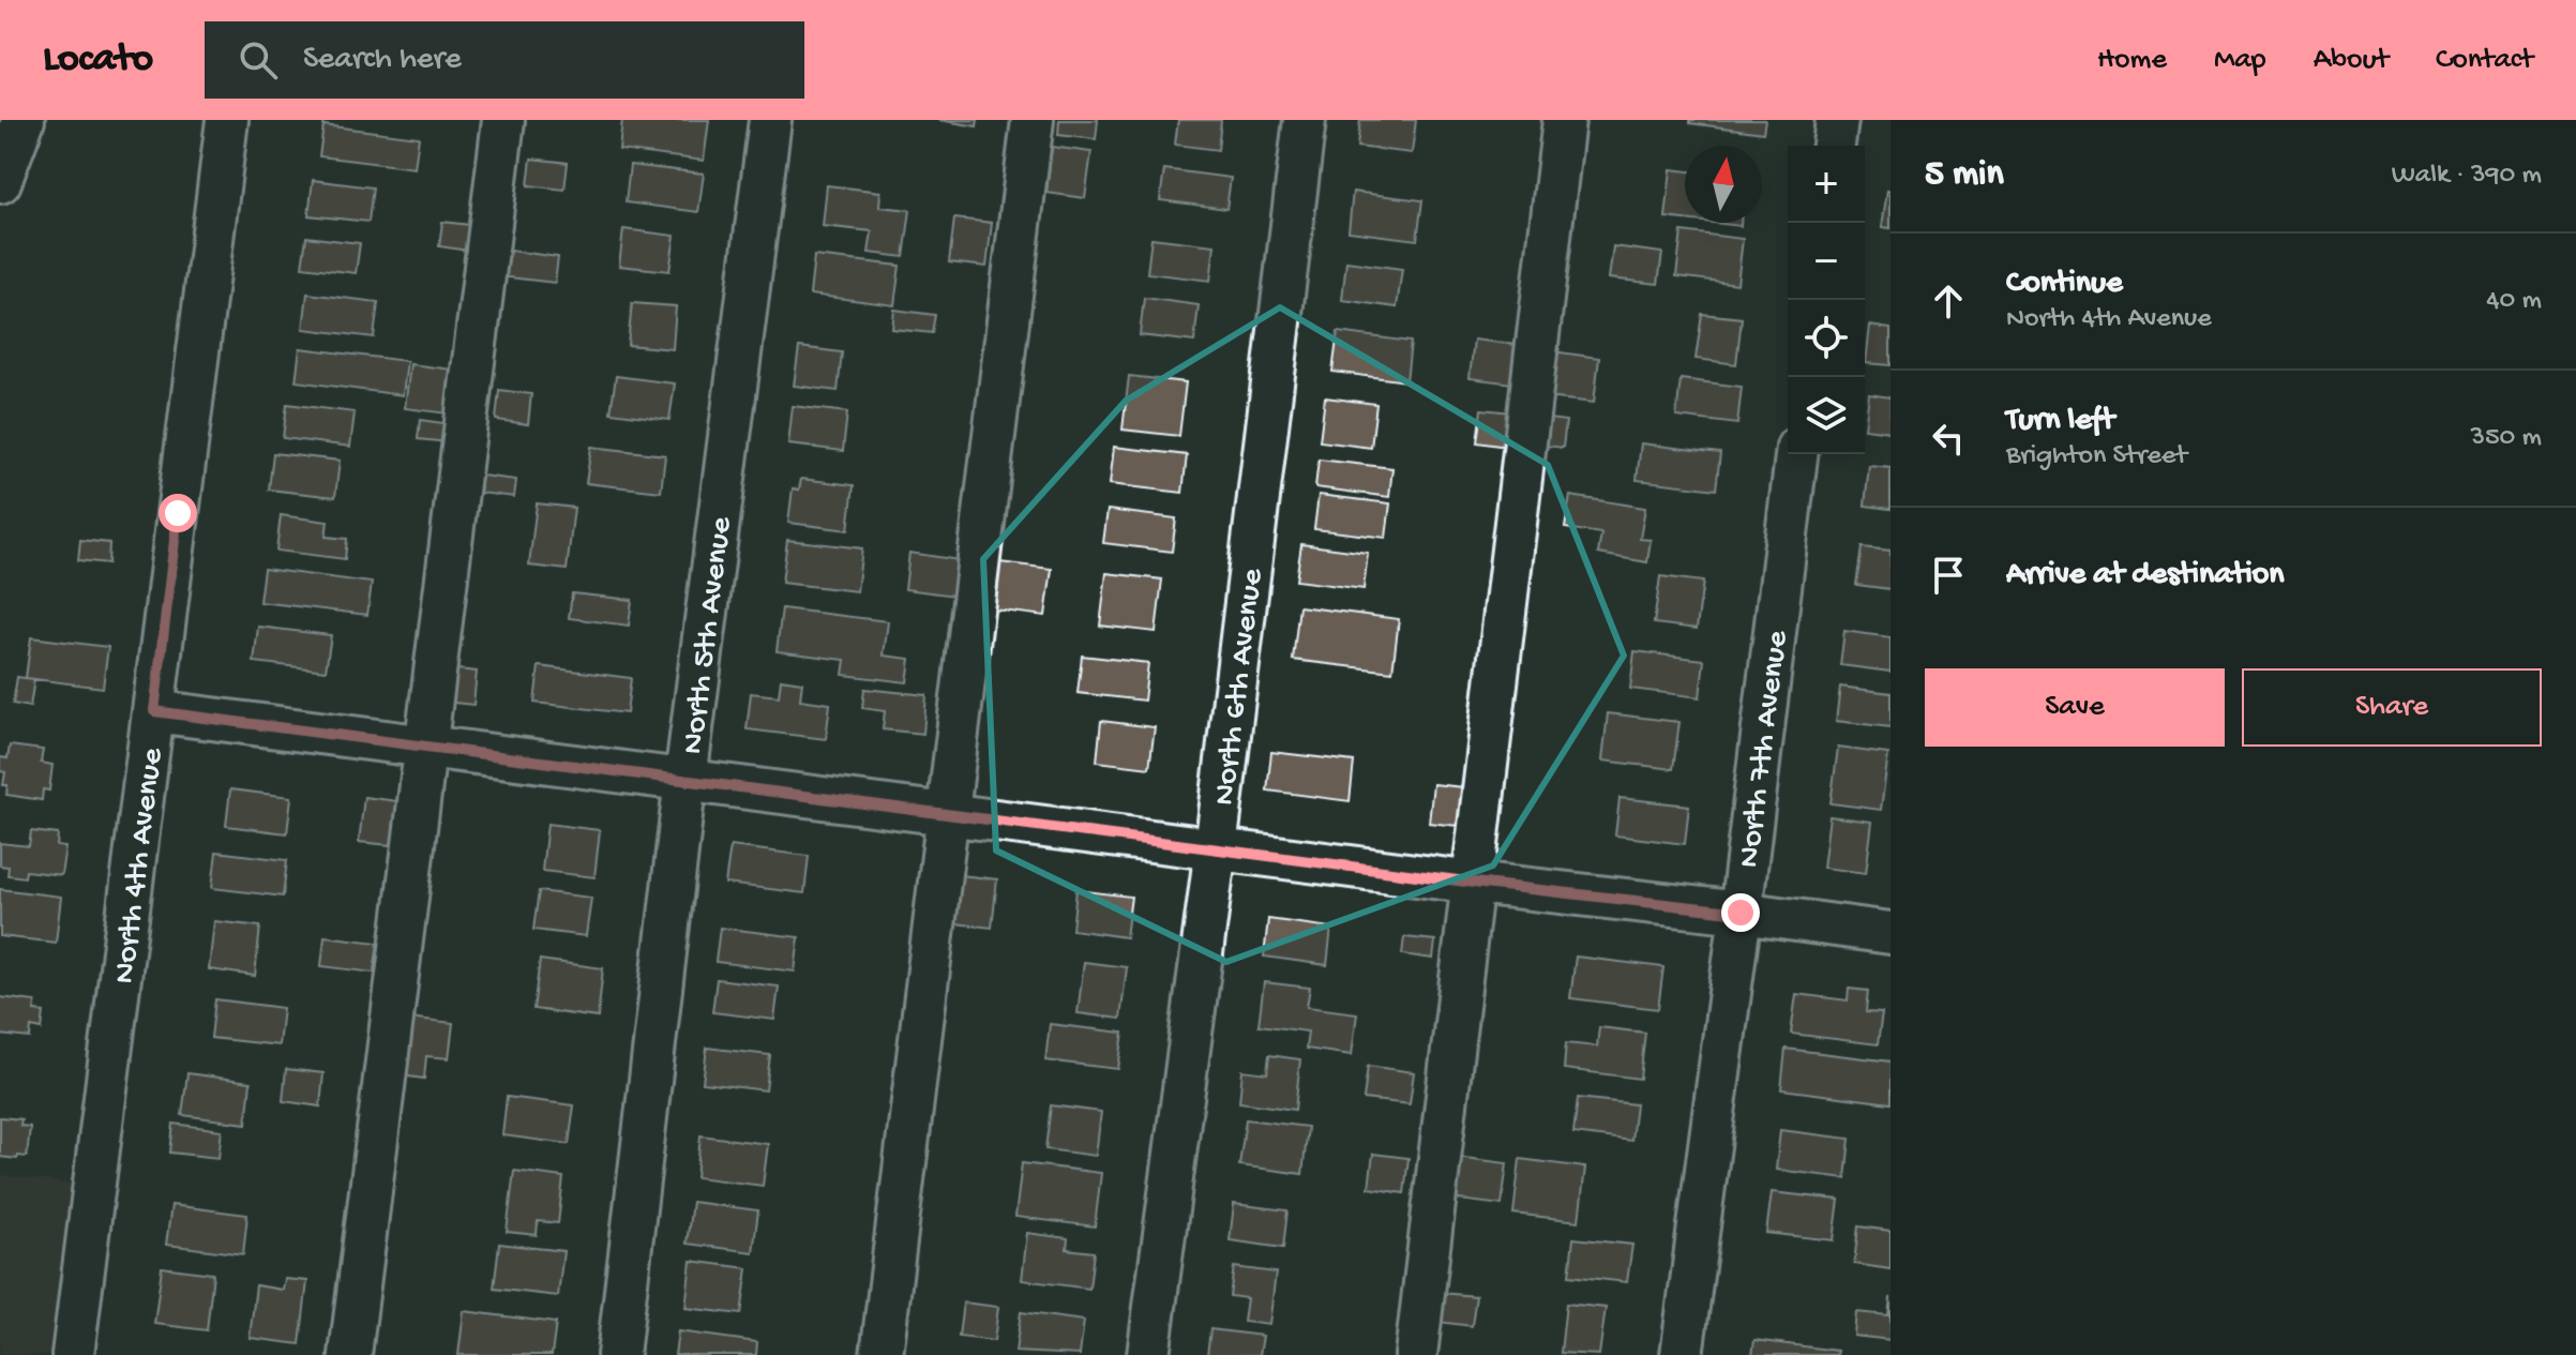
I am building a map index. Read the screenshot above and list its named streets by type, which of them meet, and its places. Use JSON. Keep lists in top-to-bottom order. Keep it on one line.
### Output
{"streets":{"street":["North 5th Avenue","North 6th Avenue","North 7th Avenue","North 4th Avenue"]},"north":"top","page":{"header":"Locato","search":"Search here","nav":["Home","Map","About","Contact"],"heading":["5 min","Walk · 390 m"],"map_buttons":["+","−"],"list":[["Continue","North 4th Avenue","40 m"],["Turn left","Brighton Street","350 m"],"Arrive at destination"],"buttons":["Save","Share"]}}
